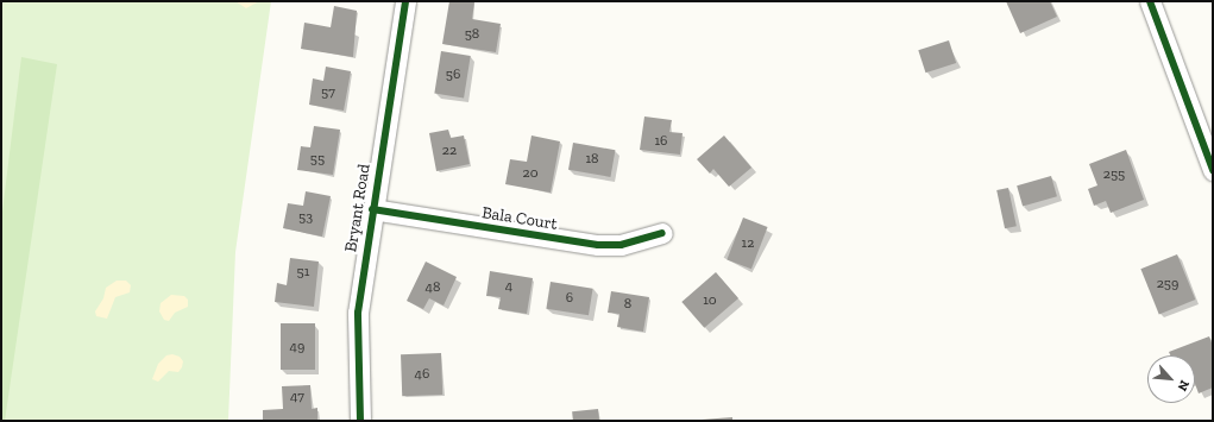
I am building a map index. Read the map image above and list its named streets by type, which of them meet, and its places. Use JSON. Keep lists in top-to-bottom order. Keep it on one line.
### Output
{"streets":{"street":["Bryant Road","Bala Court"]},"crossings":[["Bryant Road","Bala Court"]],"house_numbers":["58","56","57","16","22","55","18","20","255","53","12","51","259","4","48","6","10","8","49","46","47"],"north":"bottom right"}
